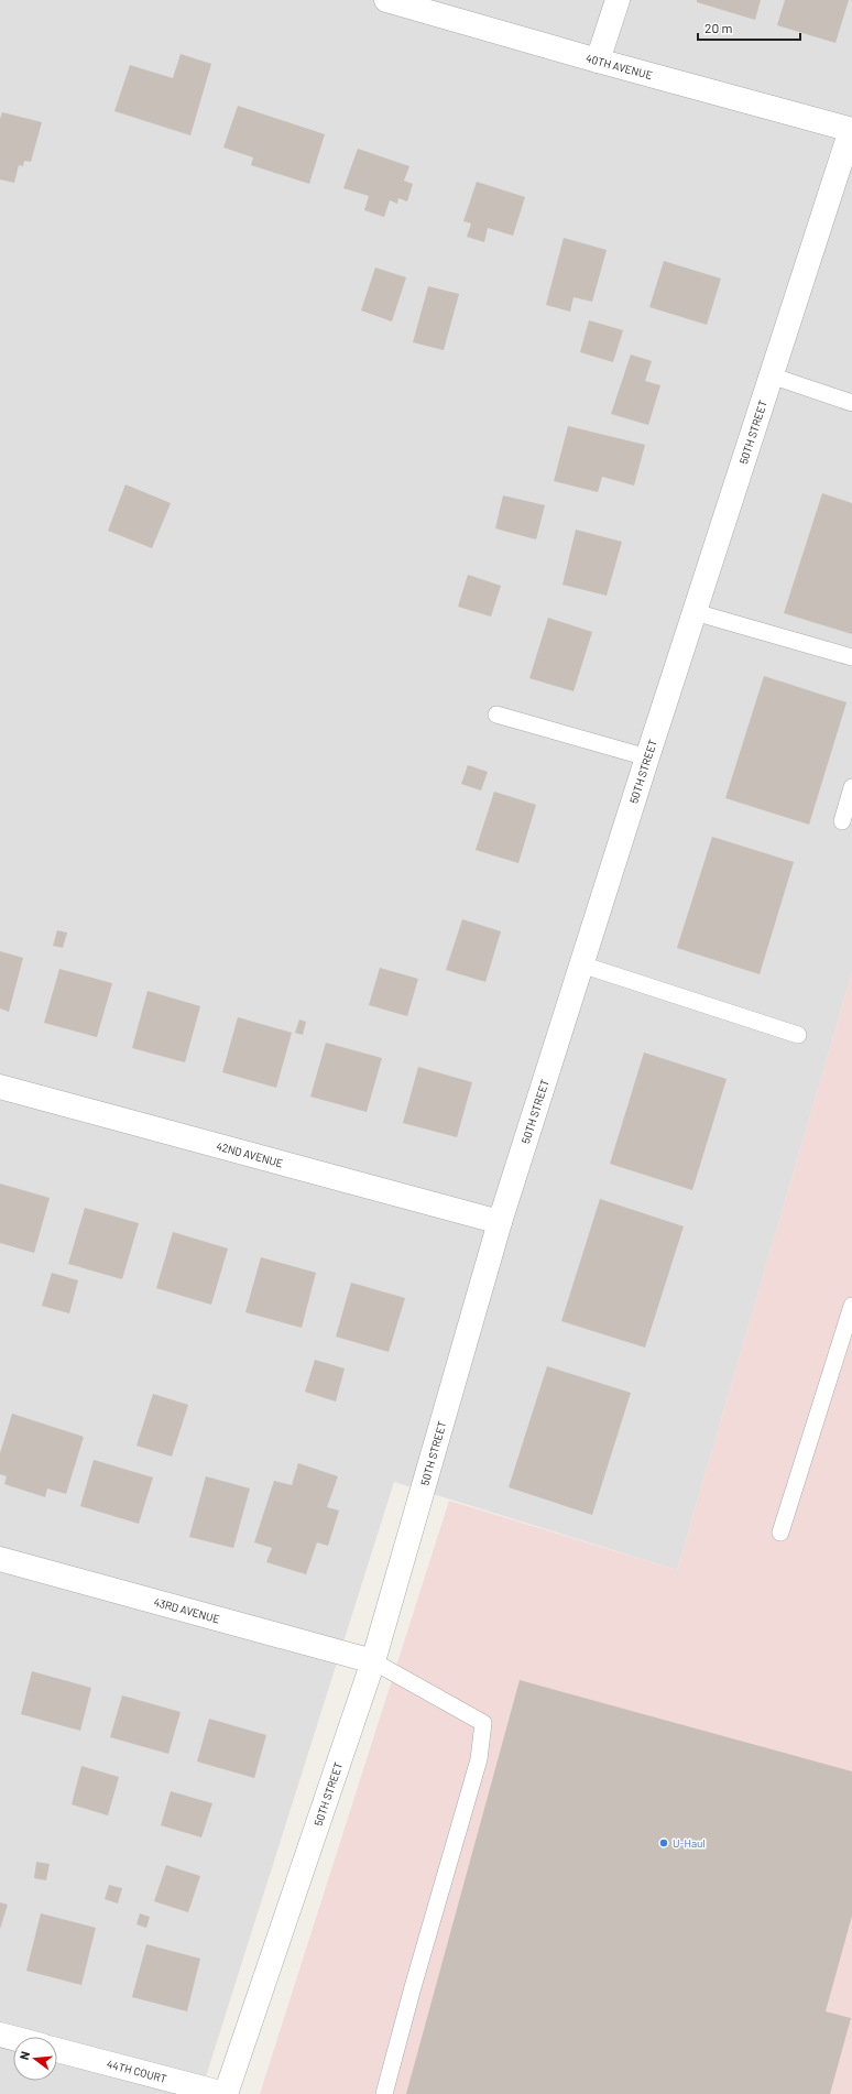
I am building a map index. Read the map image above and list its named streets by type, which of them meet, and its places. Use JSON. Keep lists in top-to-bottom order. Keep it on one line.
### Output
{"streets":{"street":["40TH AVENUE","50TH STREET","42ND AVENUE","43RD AVENUE","44TH COURT"]},"crossings":[["40TH AVENUE","50TH STREET"],["50TH STREET","42ND AVENUE"],["50TH STREET","43RD AVENUE"],["50TH STREET","44TH COURT"]],"places":["U-Haul"],"scale_bar":"20 m","north":"left"}
